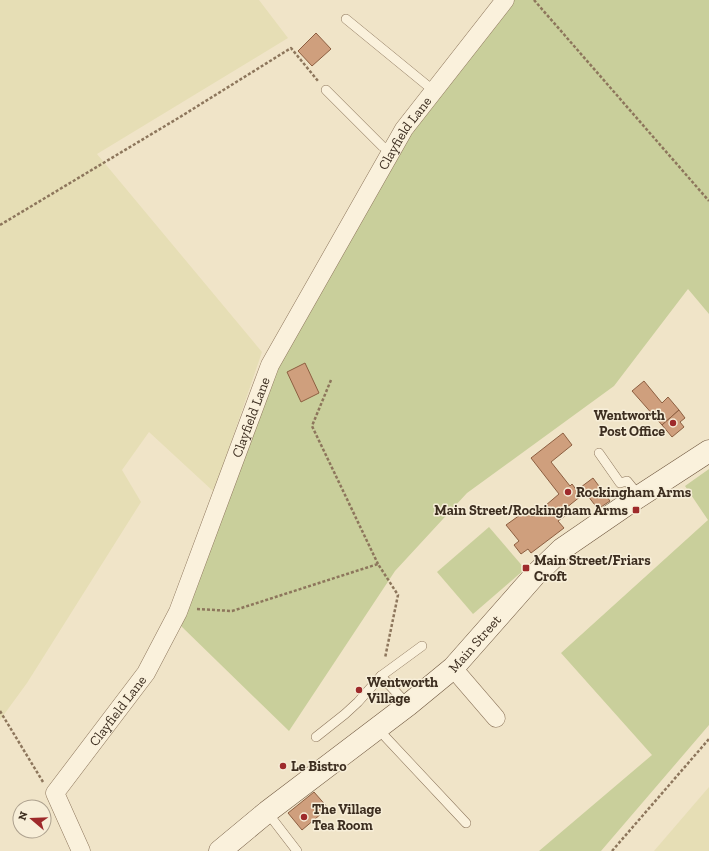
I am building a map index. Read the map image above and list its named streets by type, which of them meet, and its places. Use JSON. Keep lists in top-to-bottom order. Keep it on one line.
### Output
{"streets":{"main road":["Main Street"],"street":["Clayfield Lane"]},"places":{"other":["Wentworth Post Office","Rockingham Arms","Wentworth Village","Le Bistro","The Village Tea Room"],"transit":["Main Street/Rockingham Arms","Main Street/Friars Croft"]},"north":"left"}
